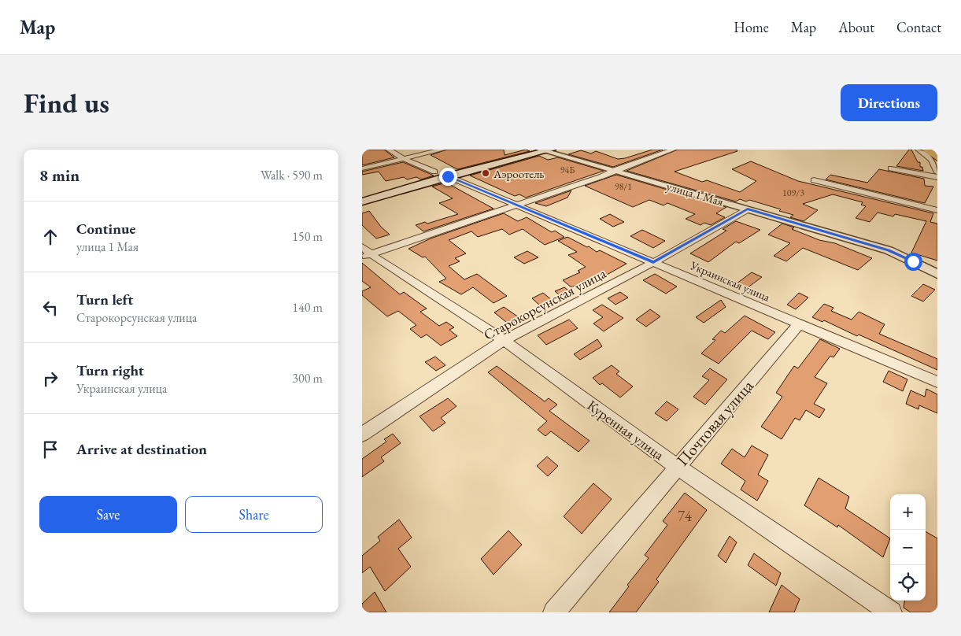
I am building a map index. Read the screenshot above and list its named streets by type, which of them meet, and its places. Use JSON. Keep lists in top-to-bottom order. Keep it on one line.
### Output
{"streets":{"street":["улица 1 Мая","Украинская улица","Старокорсунская улица","Почтовая улица","Куренная улица"]},"crossings":[["улица 1 Мая","Старокорсунская улица"],["Украинская улица","Старокорсунская улица"],["Украинская улица","Почтовая улица"],["Старокорсунская улица","Куренная улица"],["Почтовая улица","Куренная улица"]],"places":["Аэроотель"],"house_numbers":["94Б","98/1","109/3","74"],"page":{"header":"Map","nav":["Home","Map","About","Contact"],"buttons":["Directions",["Save","Share"]],"title":"Find us","heading":["8 min","Walk · 590 m"],"list":[["Continue","улица 1 Мая","150 m"],["Turn left","Старокорсунская улица","140 m"],["Turn right","Украинская улица","300 m"],"Arrive at destination"],"map_buttons":["+","−"]}}
